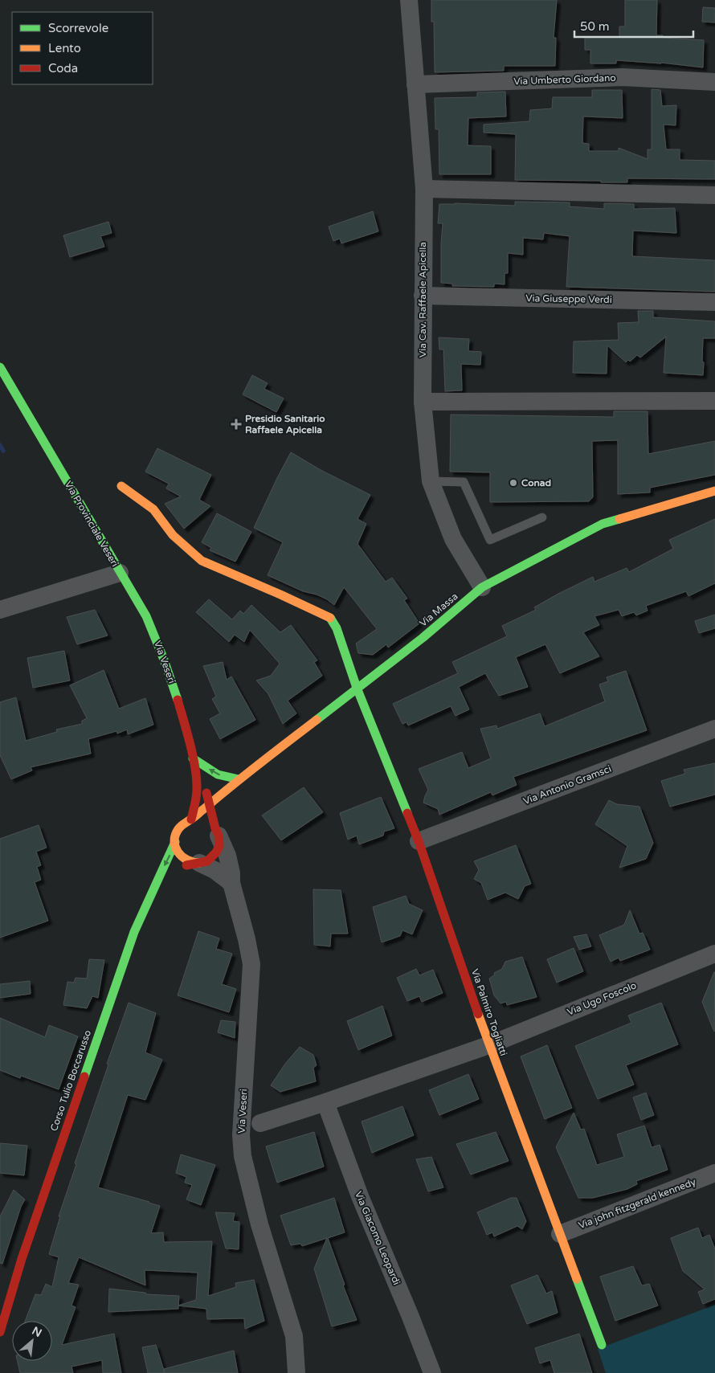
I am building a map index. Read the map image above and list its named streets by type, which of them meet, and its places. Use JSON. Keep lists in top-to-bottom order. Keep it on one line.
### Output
{"streets":{"street":["Via Umberto Giordano","Via Giuseppe Verdi","Via Cav. Raffaele Apicella","Via Provinciale Veseri","Via Massa","Via Veseri","Via Antonio Gramsci","Via Ugo Foscolo","Via Palmiro Togliatti","Corso Tulio Boccarusso","Via john fitzgerald kennedy","Via Giacomo Leopardi"]},"crossings":[["Via Umberto Giordano","Via Cav. Raffaele Apicella"],["Via Giuseppe Verdi","Via Cav. Raffaele Apicella"],["Via Cav. Raffaele Apicella","Via Massa"],["Via Provinciale Veseri","Via Veseri"],["Via Massa","Via Veseri"],["Via Massa","Via Palmiro Togliatti"],["Via Massa","Corso Tulio Boccarusso"],["Via Veseri","Corso Tulio Boccarusso"],["Via Antonio Gramsci","Via Palmiro Togliatti"],["Via Ugo Foscolo","Via Palmiro Togliatti"],["Via Palmiro Togliatti","Via john fitzgerald kennedy"]],"places":{"health":["Presidio Sanitario Raffaele Apicella"],"other":["Conad"]},"legend":["Scorrevole","Lento","Coda"],"scale_bar":"50 m","north":"top right"}
